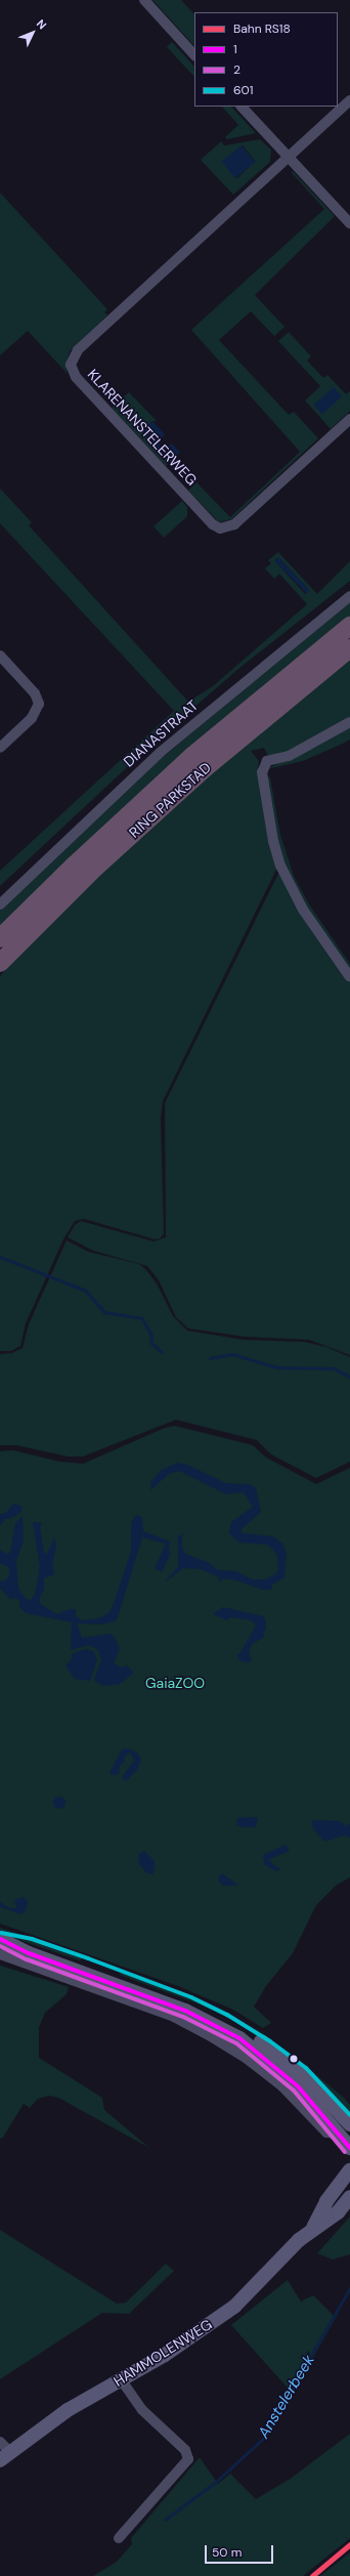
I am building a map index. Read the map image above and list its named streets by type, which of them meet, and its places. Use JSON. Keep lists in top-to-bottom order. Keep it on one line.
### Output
{"streets":{"highway":["RING PARKSTAD"],"main road":["HAMMOLENWEG"],"street":["KLARENANSTELERWEG","DIANASTRAAT"]},"water":["Anstelerbeek"],"parks":["GaiaZOO"],"lines":["transit line 601","transit line 1","transit line 2","rail line RS18"],"legend":["Bahn RS18","1","2","601"],"scale_bar":"50 m","north":"top right"}
